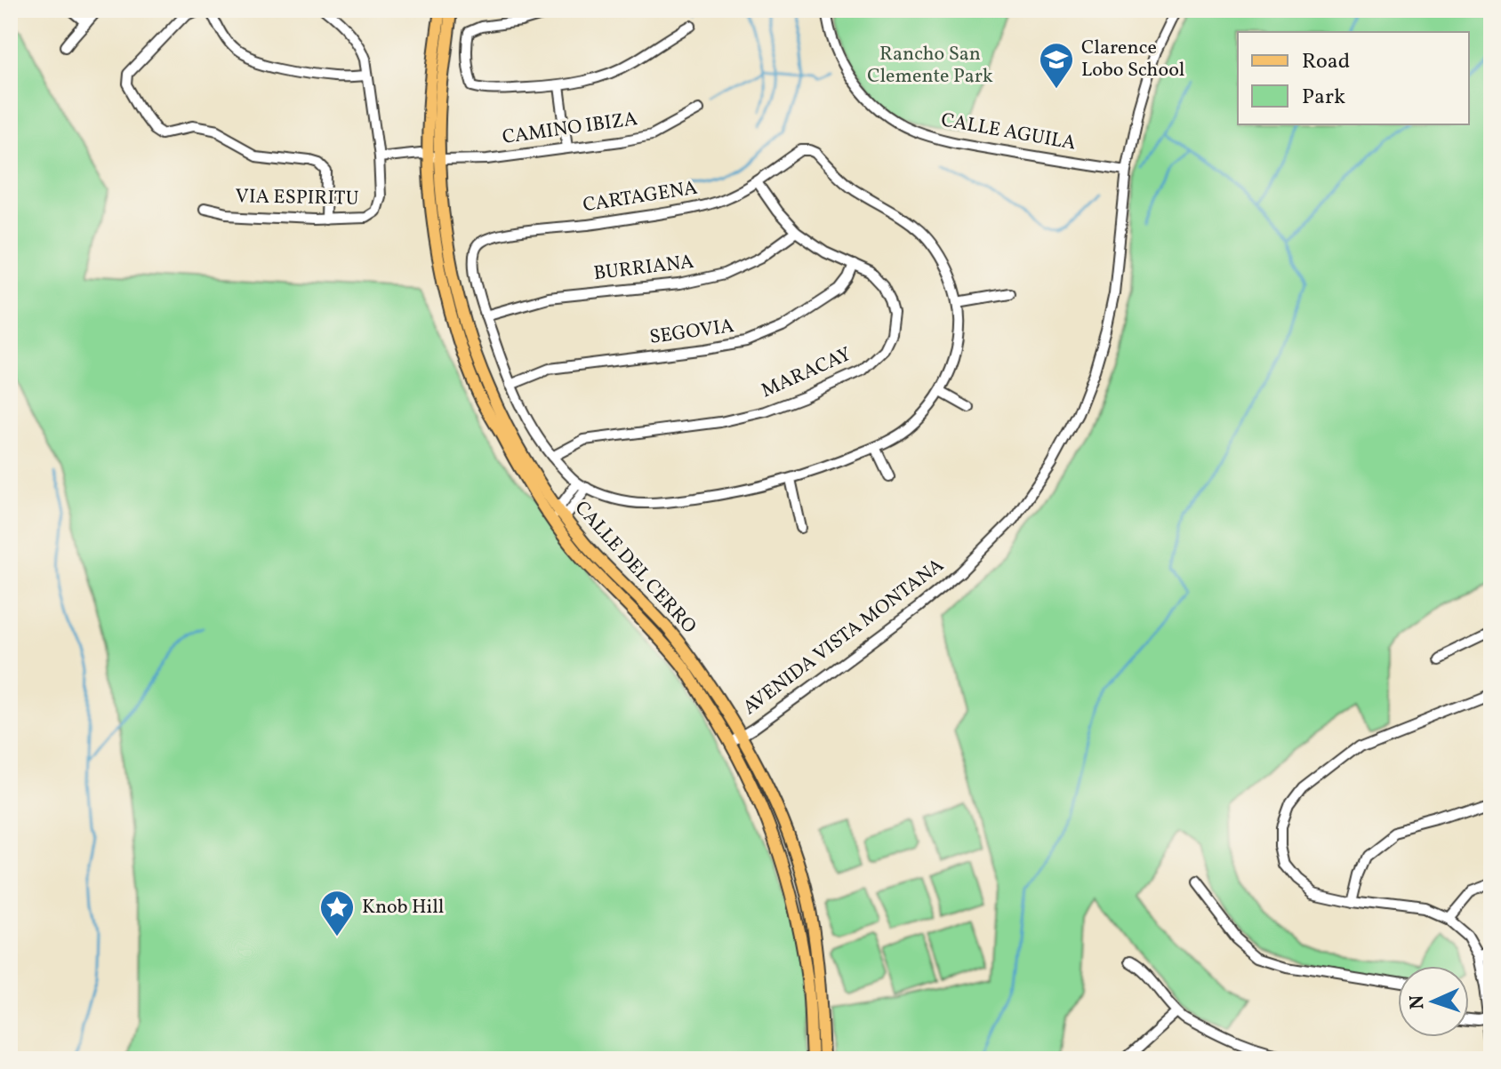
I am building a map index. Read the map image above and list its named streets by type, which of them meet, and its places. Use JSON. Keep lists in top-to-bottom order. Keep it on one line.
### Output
{"streets":{"main road":["CALLE DEL CERRO"],"street":["CAMINO IBIZA","CALLE AGUILA","CARTAGENA","VIA ESPIRITU","BURRIANA","SEGOVIA","MARACAY","AVENIDA VISTA MONTANA"]},"crossings":[["CAMINO IBIZA","VIA ESPIRITU"],["CAMINO IBIZA","CALLE DEL CERRO"],["CALLE AGUILA","AVENIDA VISTA MONTANA"],["CARTAGENA","BURRIANA"],["CARTAGENA","MARACAY"],["BURRIANA","MARACAY"],["SEGOVIA","MARACAY"],["CALLE DEL CERRO","AVENIDA VISTA MONTANA"]],"parks":["Rancho San Clemente Park"],"places":{"school or university":["Clarence Lobo School"],"place":["Knob Hill"]},"legend":["Road","Park"],"north":"left"}
